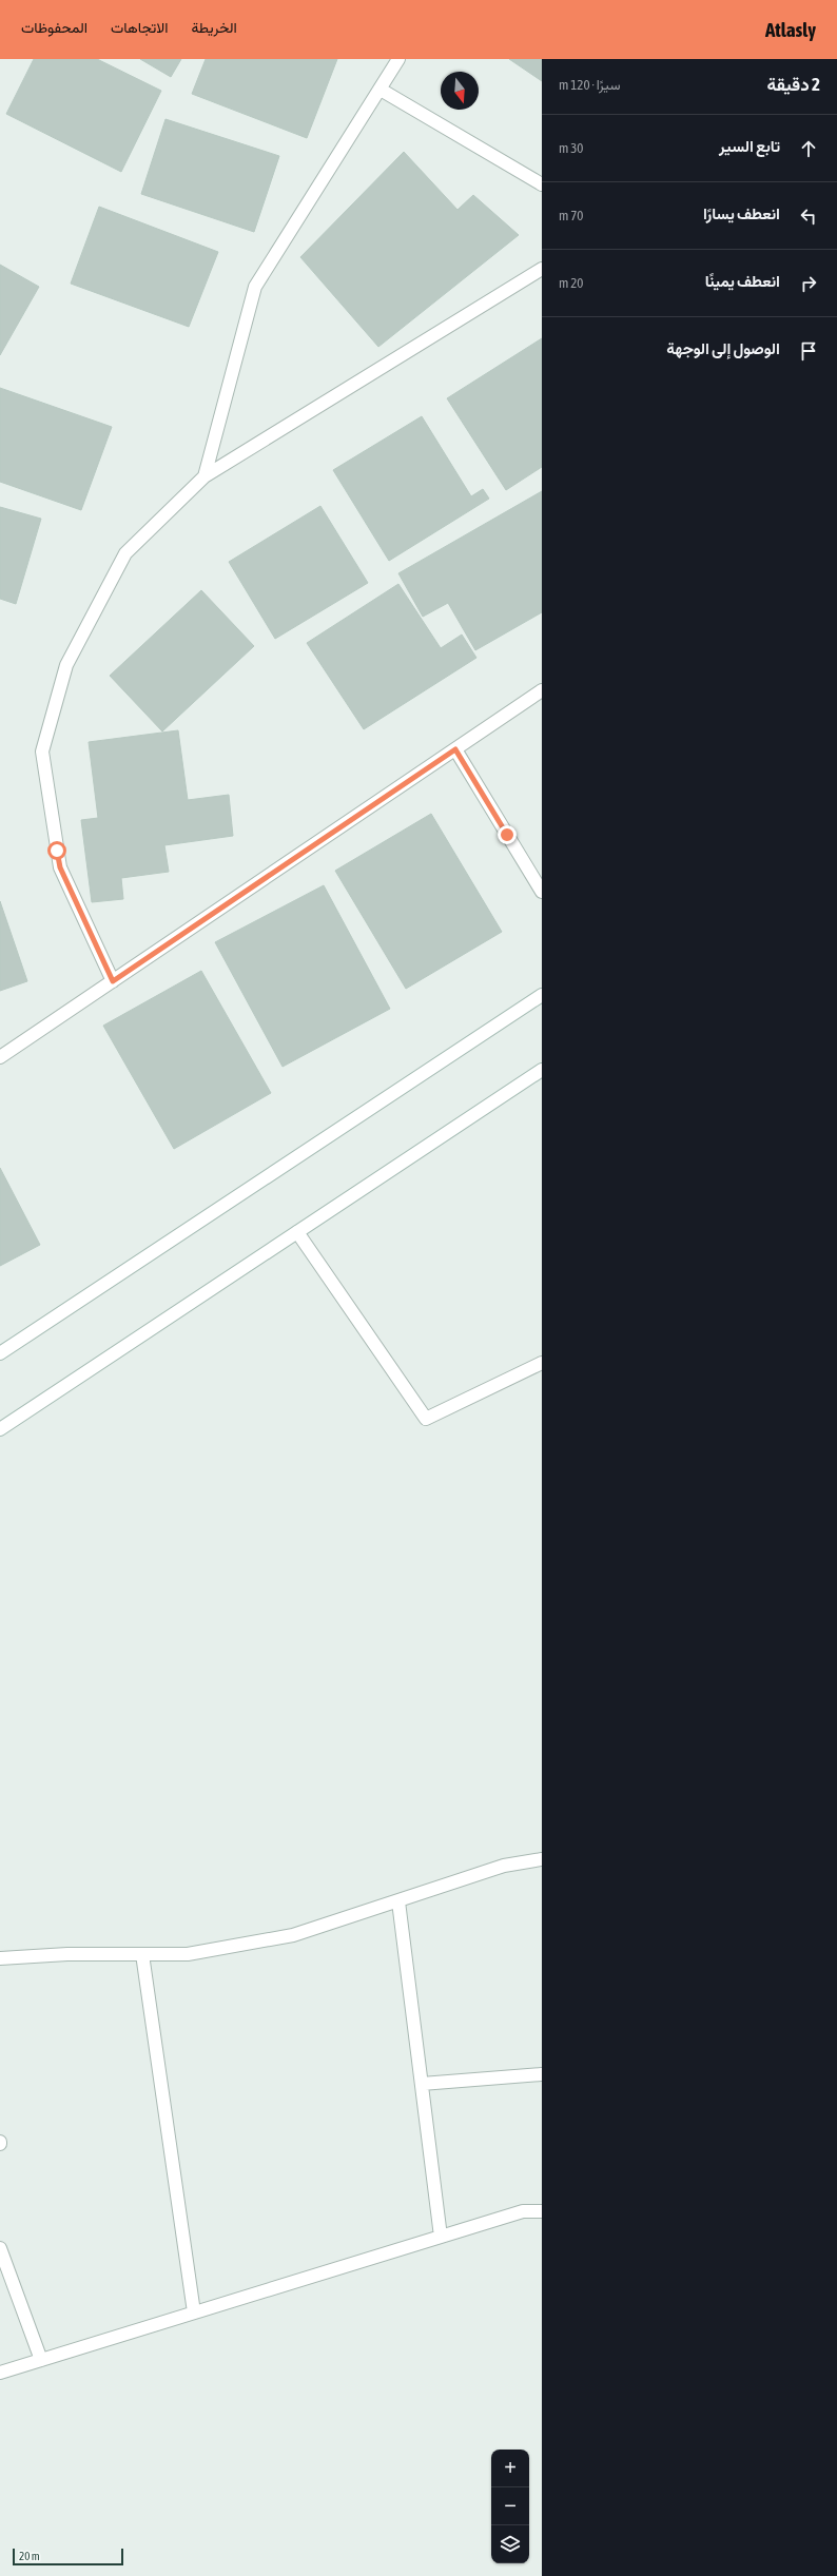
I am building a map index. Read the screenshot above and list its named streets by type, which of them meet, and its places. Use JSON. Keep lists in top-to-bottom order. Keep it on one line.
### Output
{"scale_bar":"20 m","north":"bottom","page":{"header":"Atlasly","nav":["الخريطة","الاتجاهات","المحفوظات"],"heading":["2 دقيقة","سيرًا · 120 m"],"list":[["تابع السير","30 m"],["انعطف يسارًا","70 m"],["انعطف يمينًا","20 m"],"الوصول إلى الوجهة"],"map_buttons":["+","−"],"scale":"20 m"}}
